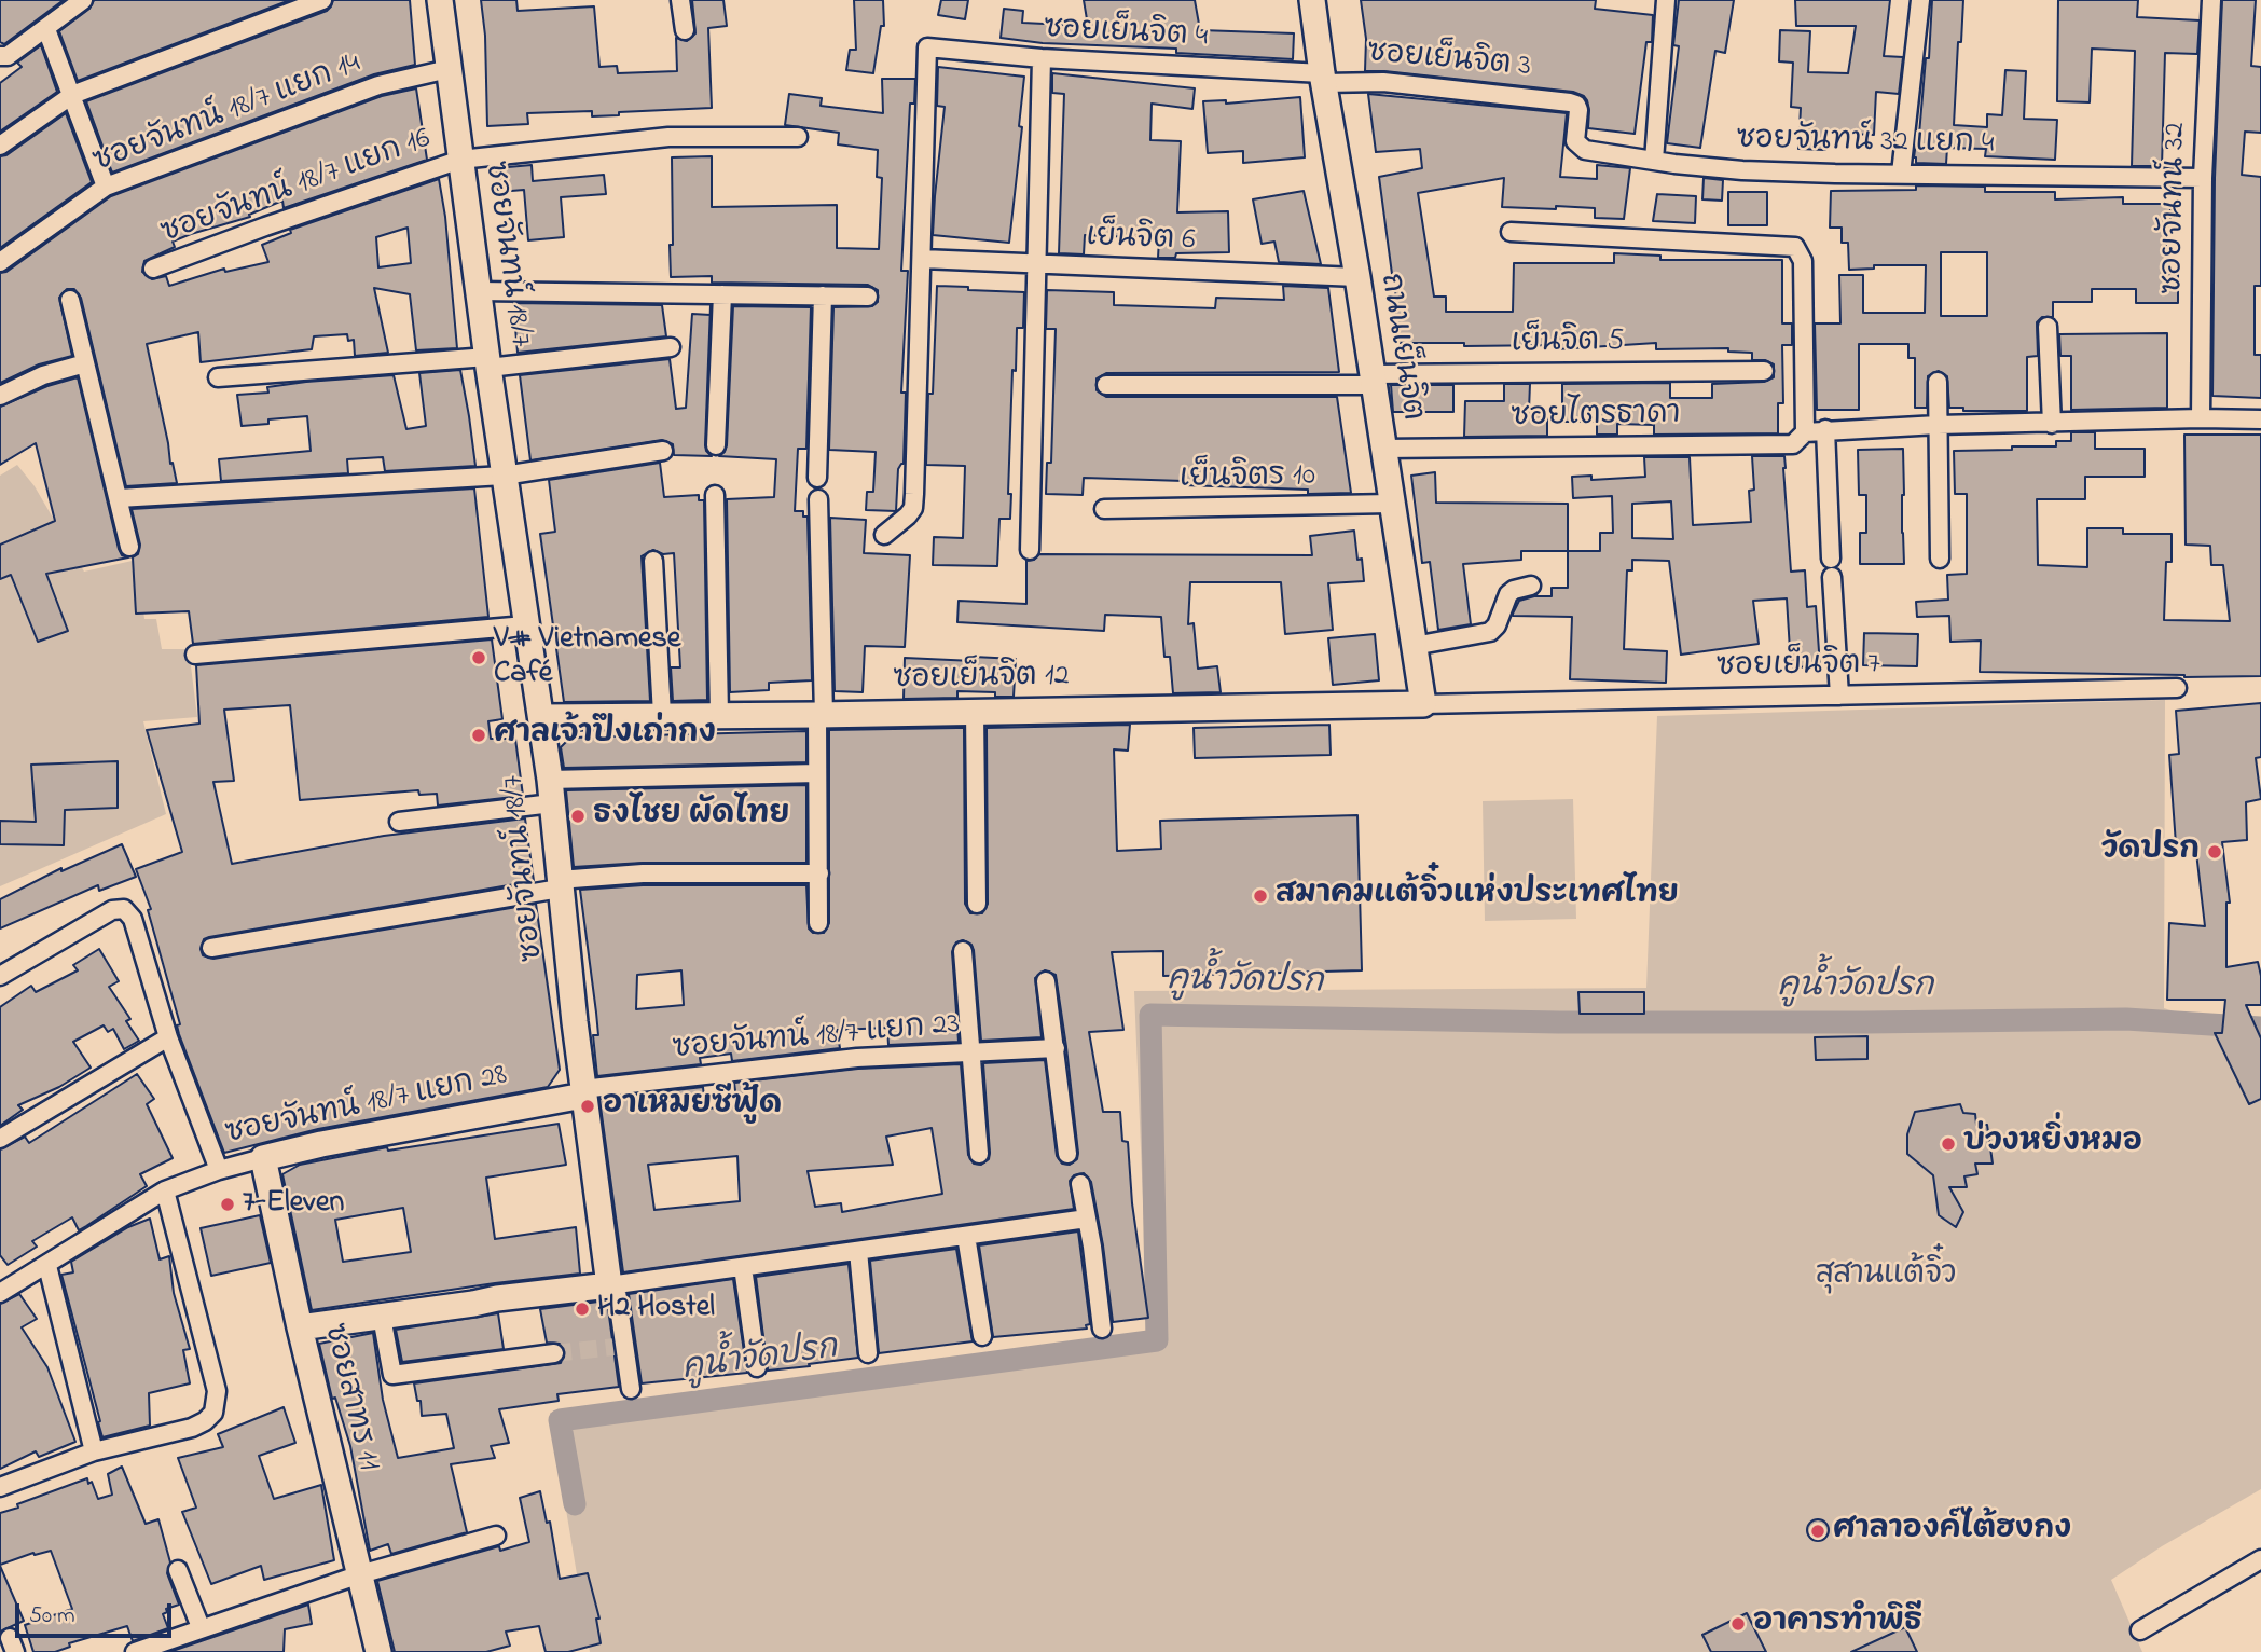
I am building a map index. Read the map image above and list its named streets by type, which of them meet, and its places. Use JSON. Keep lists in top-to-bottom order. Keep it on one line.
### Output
{"streets":{"street":["ซอยเย็นจิต 4","ซอยเย็นจิต 3","ซอยจันทน์ 18/7 แยก 14","ซอยจันทน์ 32 แยก 4","ซอยจันทน์ 18/7 แยก 16","ซอยจันทน์ 32","เย็นจิต 6","ซอยจันทน์ 18/7","เย็นจิต 5","ถนนเย็นจิต","ซอยไตรธาดา","เย็นจิตร 10","ซอยเย็นจิต 7","ซอยเย็นจิต 12","ซอยจันทน์ 18/7 แยก 23","ซอยจันทน์ 18/7 แยก 28","ซอยสาทร 11"]},"crossings":[["ซอยเย็นจิต 4","ซอยเย็นจิต 3"],["ซอยเย็นจิต 4","เย็นจิต 6"],["ซอยเย็นจิต 4","ถนนเย็นจิต"],["ซอยเย็นจิต 3","ซอยจันทน์ 32 แยก 4"],["ซอยเย็นจิต 3","ถนนเย็นจิต"],["ซอยจันทน์ 18/7 แยก 14","ซอยจันทน์ 18/7"],["ซอยจันทน์ 32 แยก 4","ซอยจันทน์ 32"],["ซอยจันทน์ 18/7 แยก 16","ซอยจันทน์ 18/7"],["เย็นจิต 6","ถนนเย็นจิต"],["ซอยจันทน์ 18/7","ซอยเย็นจิต 12"],["ซอยจันทน์ 18/7","ซอยจันทน์ 18/7 แยก 23"],["ซอยจันทน์ 18/7","ซอยจันทน์ 18/7 แยก 28"],["เย็นจิต 5","ถนนเย็นจิต"],["ถนนเย็นจิต","ซอยไตรธาดา"],["ถนนเย็นจิต","เย็นจิตร 10"],["ถนนเย็นจิต","ซอยเย็นจิต 7"],["ถนนเย็นจิต","ซอยเย็นจิต 12"],["ซอยเย็นจิต 7","ซอยเย็นจิต 12"],["ซอยจันทน์ 18/7 แยก 23","ซอยจันทน์ 18/7 แยก 28"],["ซอยจันทน์ 18/7 แยก 28","ซอยสาทร 11"]],"water":["คูน้ำวัดปรก"],"parks":["สุสานแต้จิ๋ว"],"places":["V# Vietnamese Café","ศาลเจ้าปึงเถ่ากง","ธงไชย ผัดไทย","วัดปรก","สมาคมแต้จิ๋วแห่งประเทศไทย","อาเหมยซีฟู้ด","บ่วงหยิ่งหมอ","7-Eleven","H2 Hostel","ศาลาองค์ไต้ฮงกง","อาคารทำพิธี"],"scale_bar":"50 m"}
